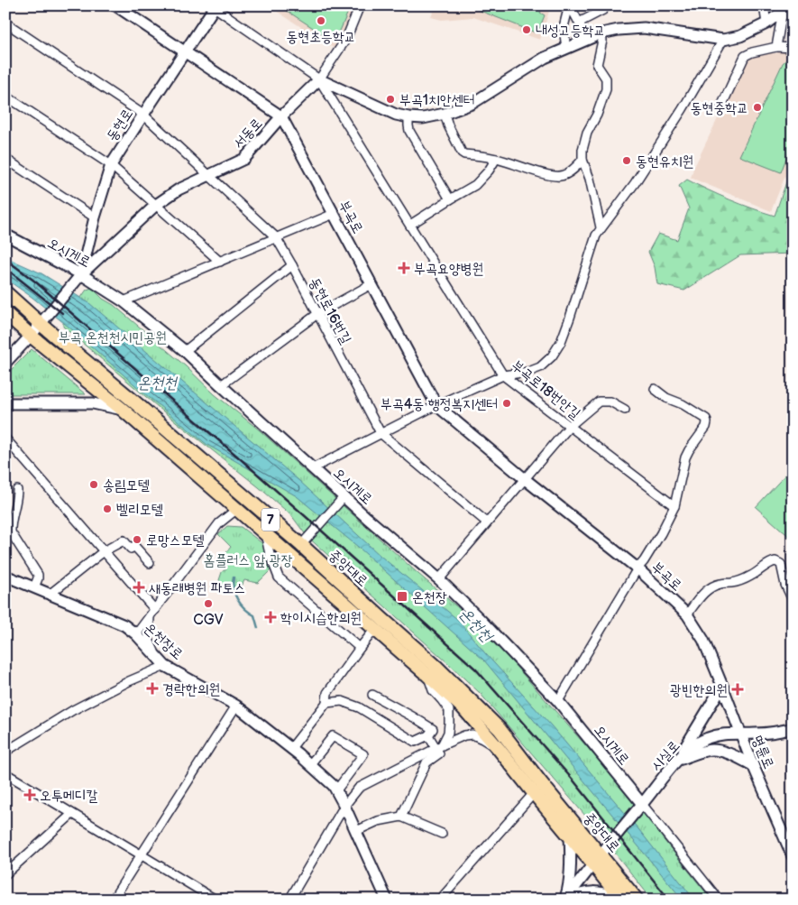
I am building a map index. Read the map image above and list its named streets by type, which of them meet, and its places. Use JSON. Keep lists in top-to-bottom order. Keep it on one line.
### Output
{"streets":{"main road":["동현로","서동로","부곡로","오시게로","7","중앙대로","온천장로","명륜로","시실로"],"street":["동현로16번길","부곡로18번안길"]},"crossings":[["동현로","서동로"],["동현로","부곡로"],["동현로","오시게로"],["동현로","동현로16번길"],["서동로","부곡로"],["서동로","오시게로"],["서동로","동현로16번길"],["서동로","부곡로18번안길"],["서동로","중앙대로"],["부곡로","명륜로"],["부곡로","시실로"],["오시게로","시실로"],["중앙대로","시실로"],["명륜로","시실로"]],"water":["온천천"],"parks":["부곡 온천천시민공원","홈플러스 앞 광장"],"places":{"other":["동현초등학교","내성고등학교","부곡1치안센터","동현중학교","동현유치원","부곡4동 행정복지센터","송림모텔","벨리모텔","로망스모텔","CGV"],"health":["부곡요양병원","새동래병원 파토스","학이시습한의원","경락한의원","광빈한의원","오투메디칼"],"transit":["온천장"]}}
